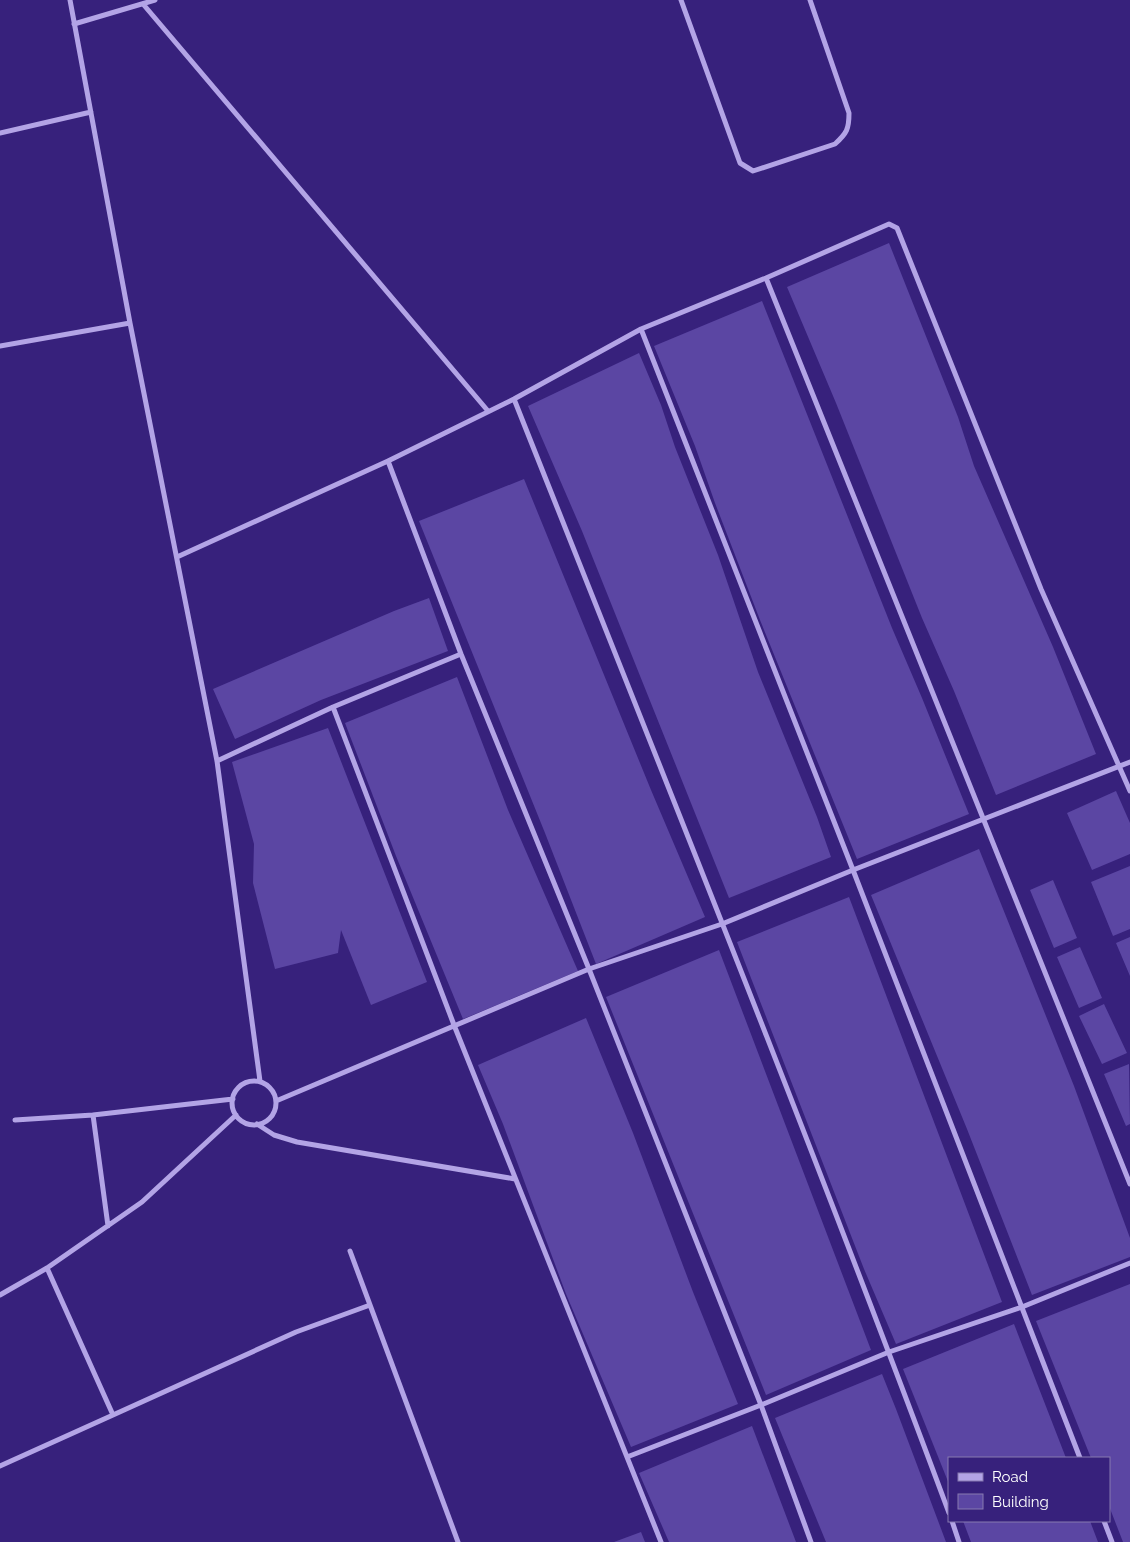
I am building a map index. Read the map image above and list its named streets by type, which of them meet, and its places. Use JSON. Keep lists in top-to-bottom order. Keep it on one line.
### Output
{"legend":["Road","Building"]}
